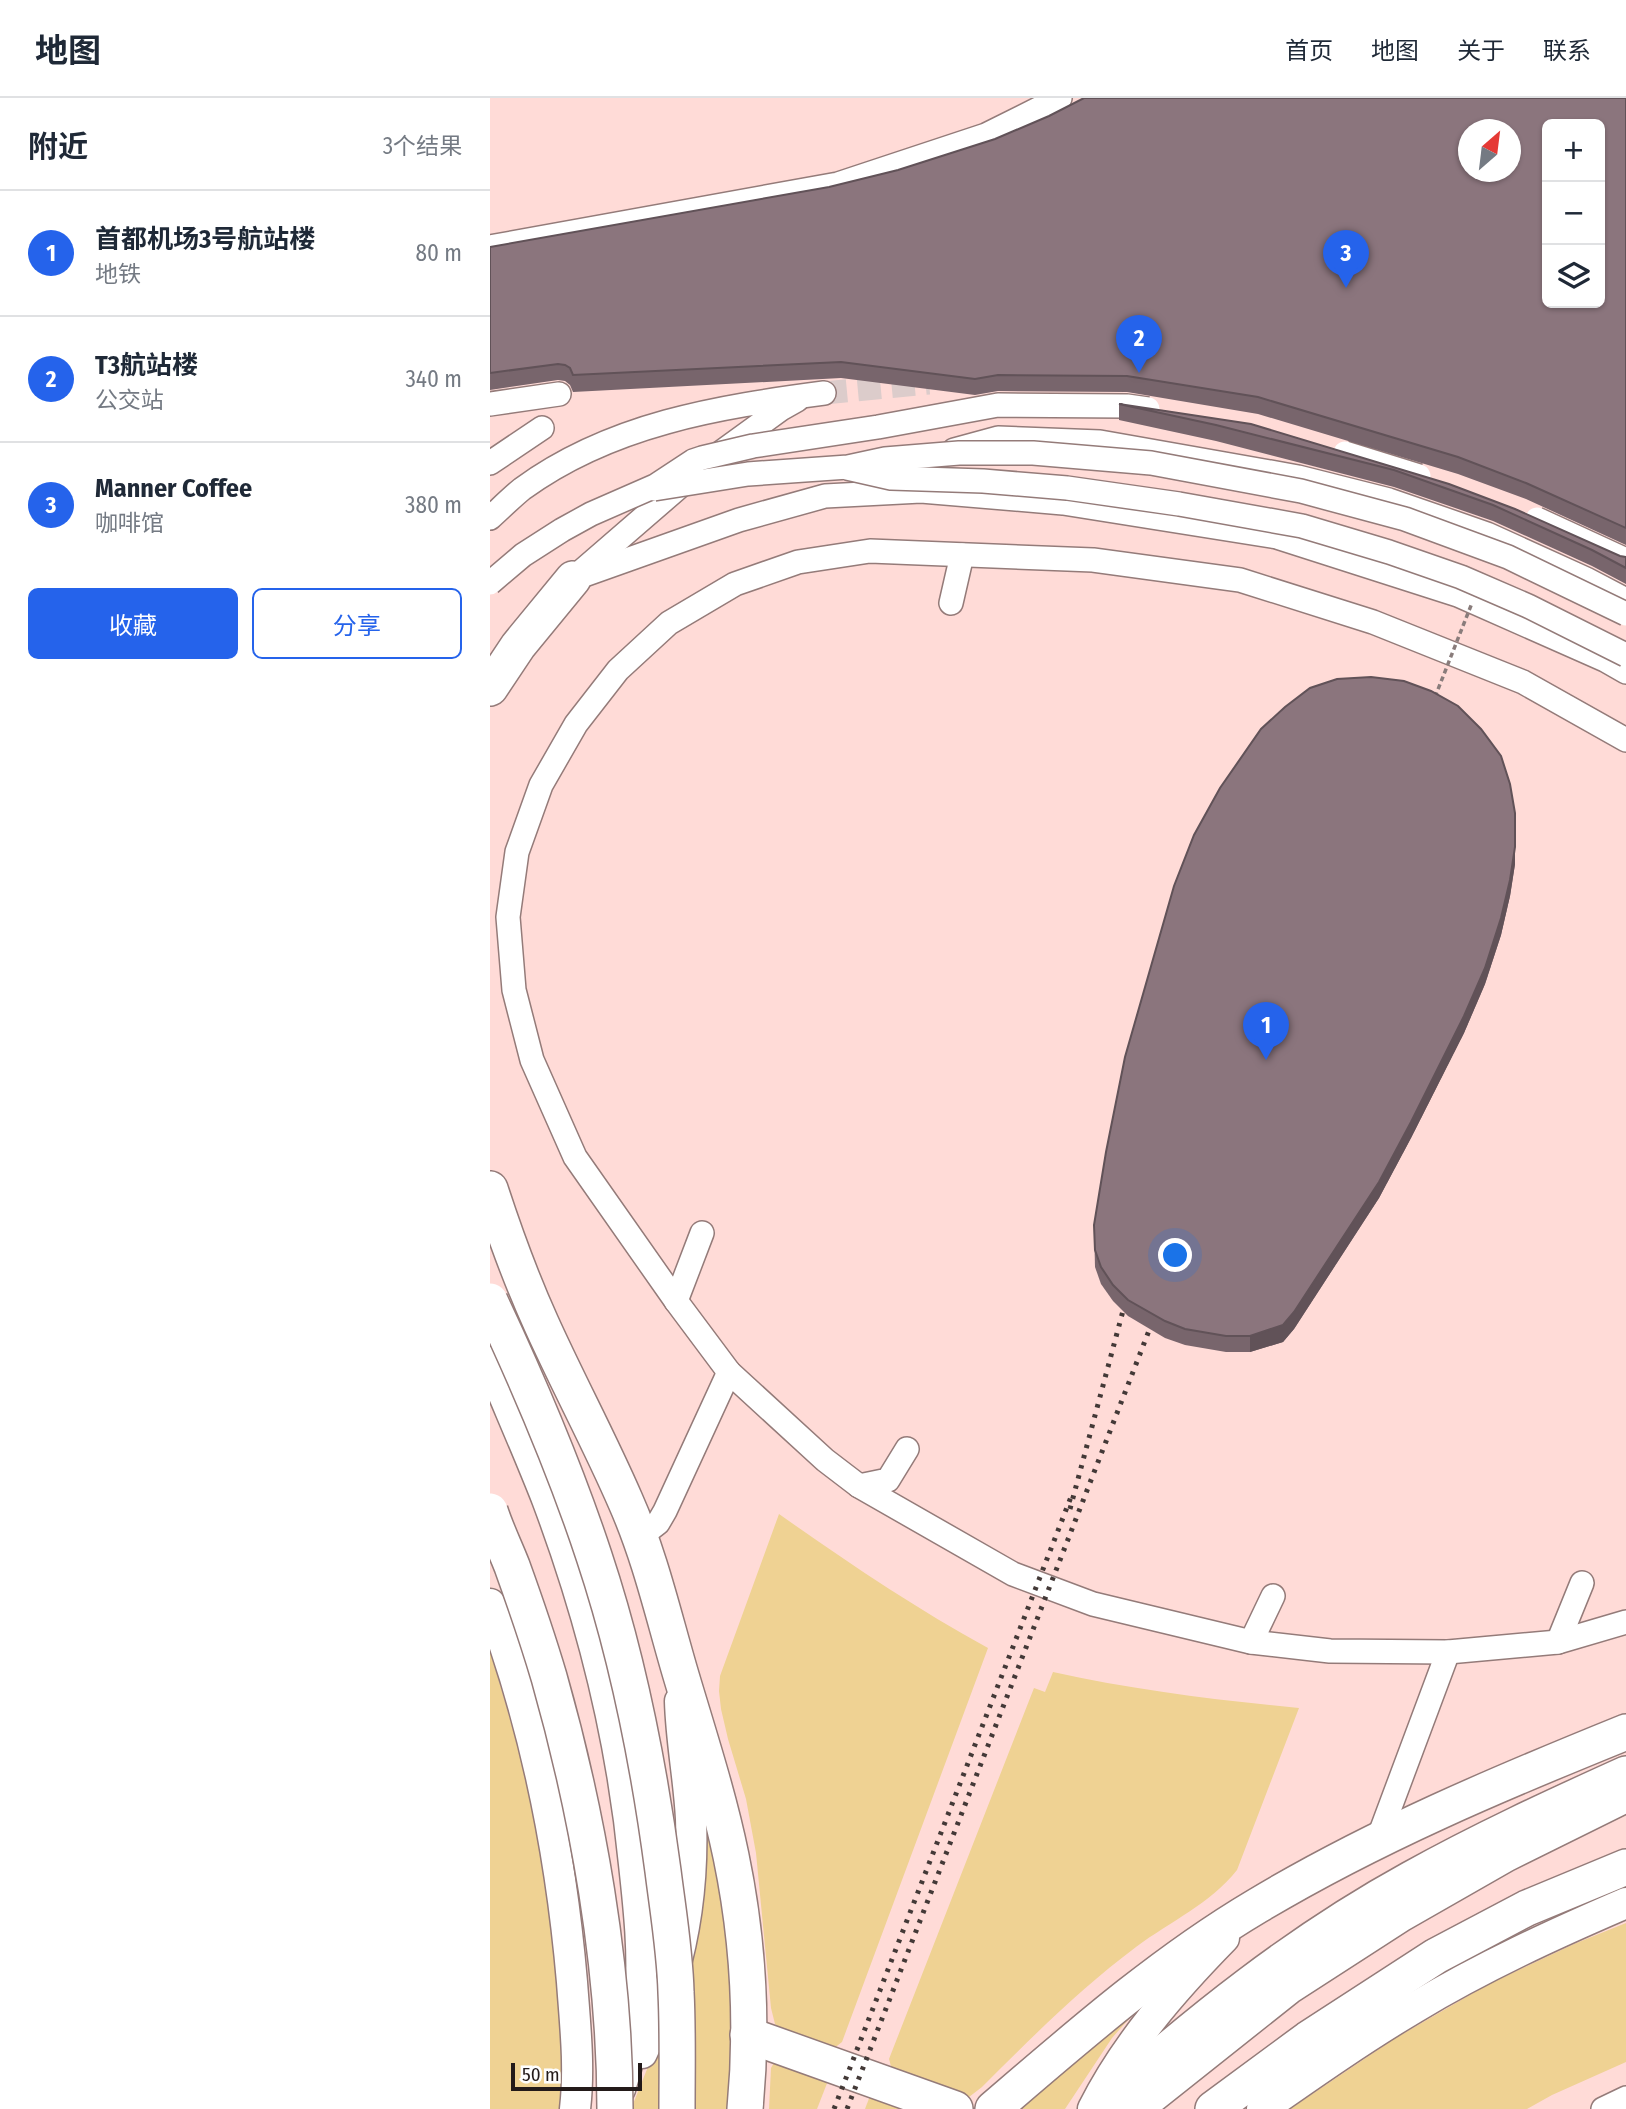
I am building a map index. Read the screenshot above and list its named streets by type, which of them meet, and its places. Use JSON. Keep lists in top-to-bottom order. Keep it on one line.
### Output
{"scale_bar":"50 m","north":"top right","page":{"header":"地图","nav":["首页","地图","关于","联系"],"heading":["附近","3个结果"],"map_buttons":["+","−"],"list":[{"mark":"1","name":"首都机场3号航站楼","note":"地铁","value":"80 m"},{"mark":"2","name":"T3航站楼","note":"公交站","value":"340 m"},{"mark":"3","name":"Manner Coffee","note":"咖啡馆","value":"380 m"}],"pins":["3","2","1"],"buttons":["收藏","分享"],"scale":"50 m"}}
